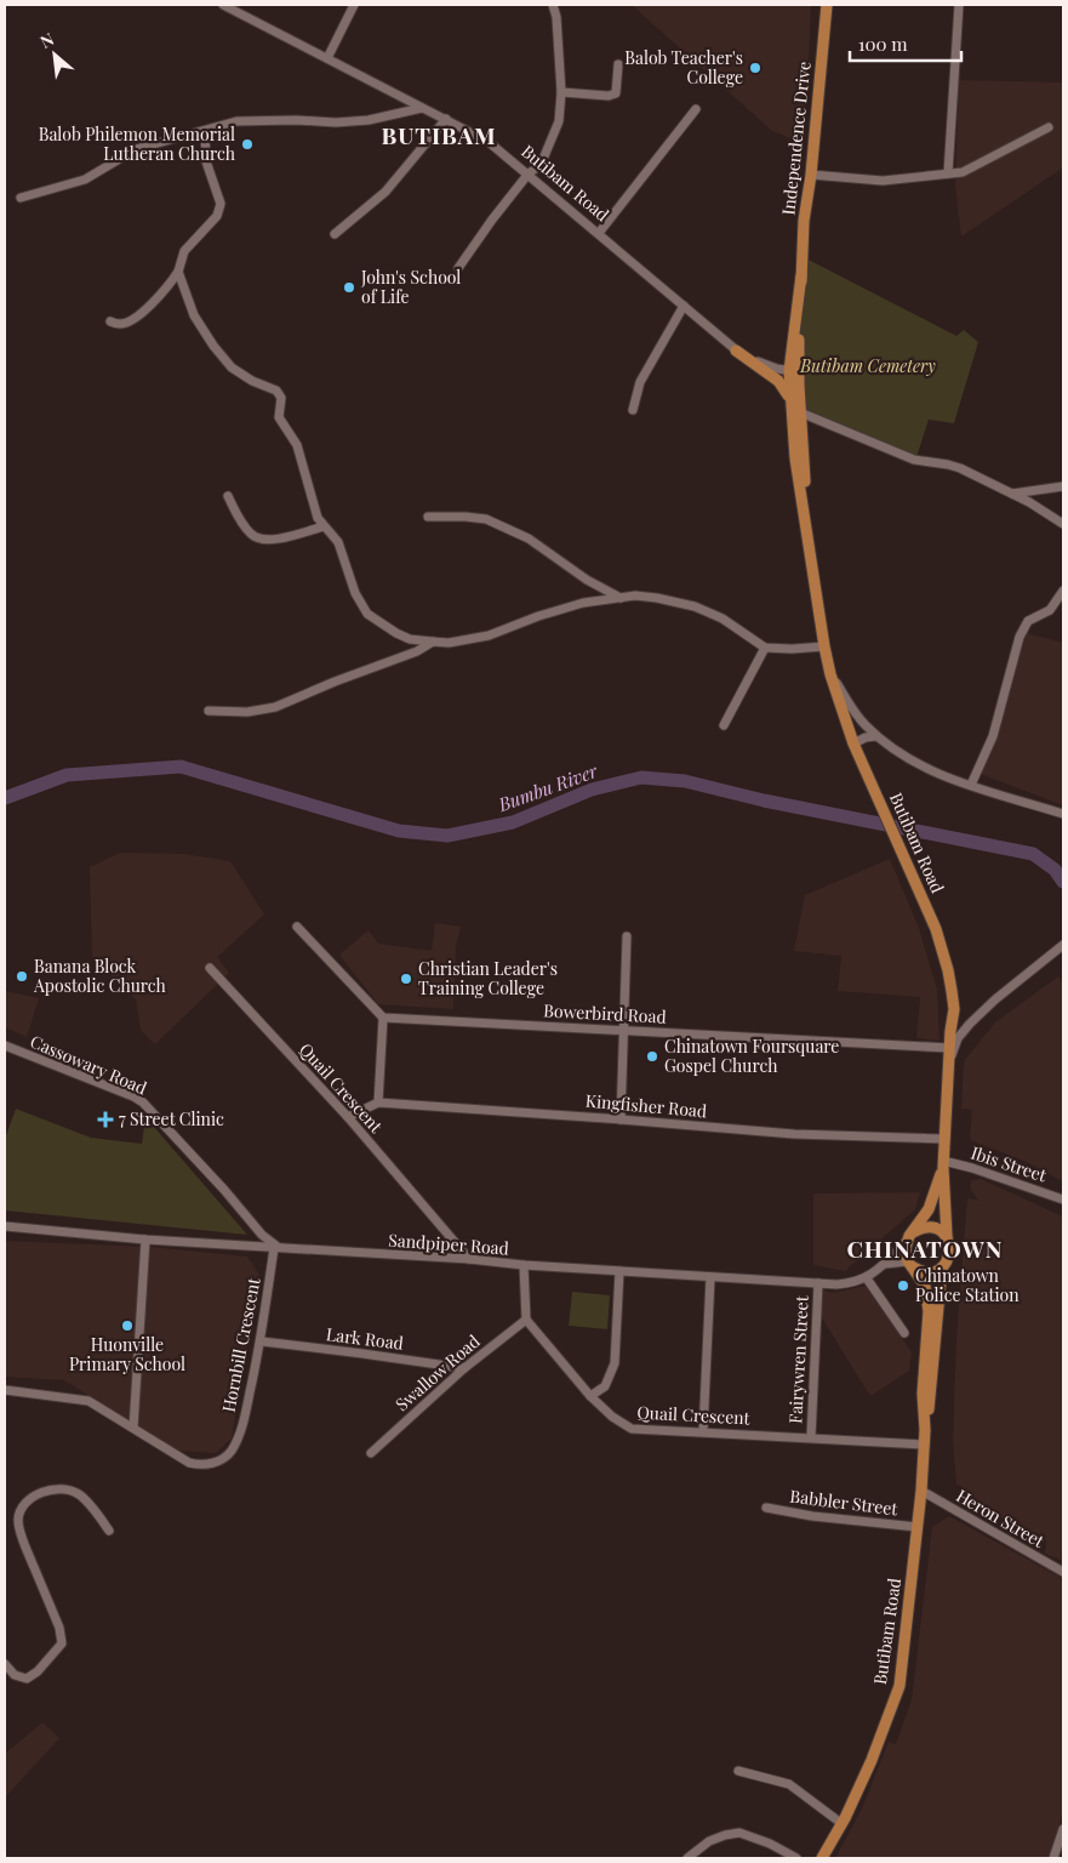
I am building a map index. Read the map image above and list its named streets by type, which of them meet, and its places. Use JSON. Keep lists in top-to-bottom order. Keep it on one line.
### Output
{"streets":{"main road":["Independence Drive","Butibam Road"],"street":["Bowerbird Road","Cassowary Road","Quail Crescent","Kingfisher Road","Ibis Street","Sandpiper Road","Lark Road","Hornbill Crescent","Fairywren Street","Swallow Road","Babbler Street","Heron Street"]},"crossings":[["Independence Drive","Butibam Road"],["Butibam Road","Bowerbird Road"],["Butibam Road","Quail Crescent"],["Butibam Road","Kingfisher Road"],["Butibam Road","Ibis Street"],["Butibam Road","Sandpiper Road"],["Butibam Road","Babbler Street"],["Butibam Road","Heron Street"],["Cassowary Road","Sandpiper Road"],["Cassowary Road","Hornbill Crescent"],["Quail Crescent","Kingfisher Road"],["Quail Crescent","Sandpiper Road"],["Quail Crescent","Fairywren Street"],["Quail Crescent","Swallow Road"],["Sandpiper Road","Hornbill Crescent"],["Sandpiper Road","Fairywren Street"],["Lark Road","Hornbill Crescent"],["Lark Road","Swallow Road"]],"districts":["BUTIBAM","CHINATOWN"],"water":["Bumbu River"],"parks":["Butibam Cemetery"],"places":{"other":["Balob Teacher's College","Balob Philemon Memorial Lutheran Church","John's School of Life","Banana Block Apostolic Church","Christian Leader's Training College","Chinatown Foursquare Gospel Church","Chinatown Police Station","Huonville Primary School"],"health":["7 Street Clinic"]},"scale_bar":"100 m","north":"top left"}
